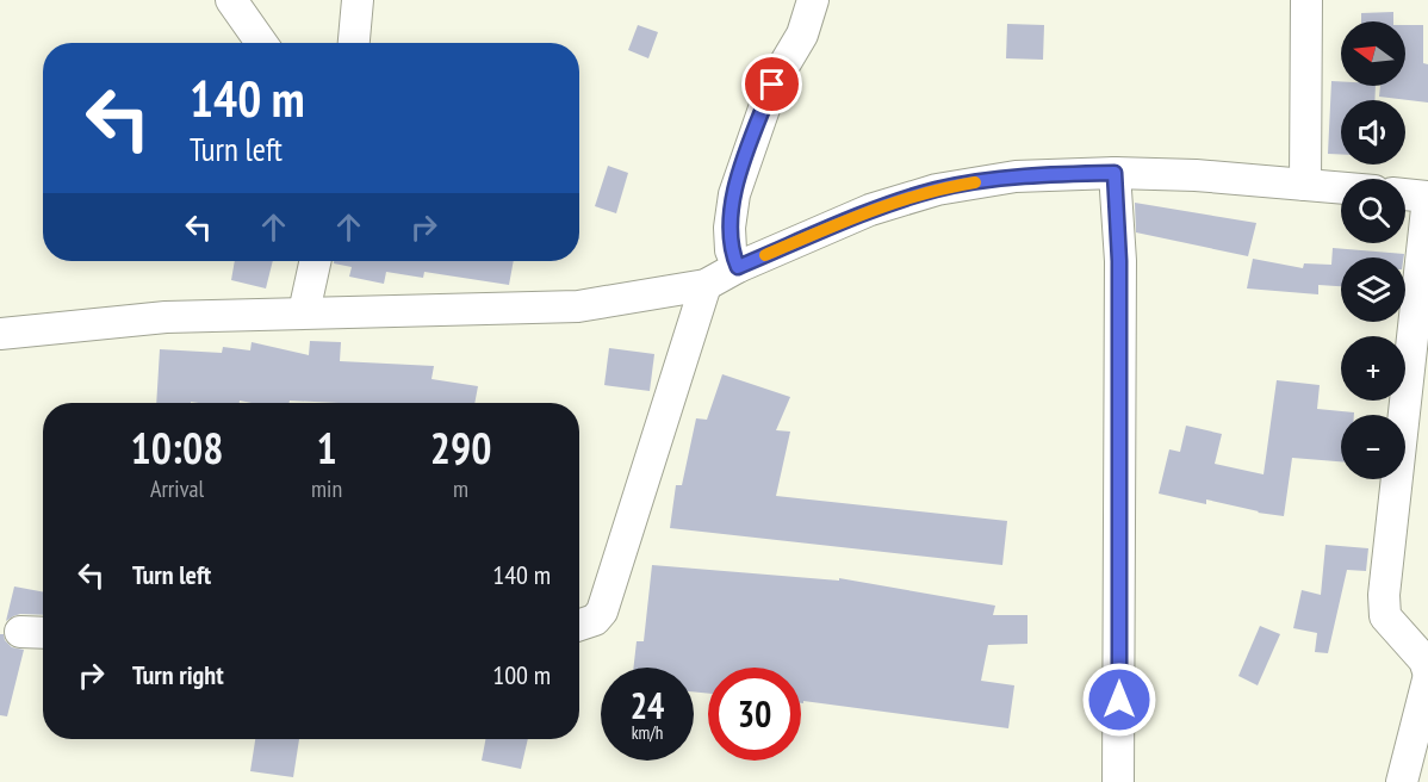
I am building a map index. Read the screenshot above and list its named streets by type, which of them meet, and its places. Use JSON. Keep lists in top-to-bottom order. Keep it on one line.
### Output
{"north":"left","page":{"map_buttons":["+","−"],"turn":["140 m","Turn left"],"eta":["10:08","Arrival","1","min","290","m"],"list":[{"name":"Turn left","value":"140 m"},{"name":"Turn right","value":"100 m"}],"speed":"24 km/h","limit":"30"}}
